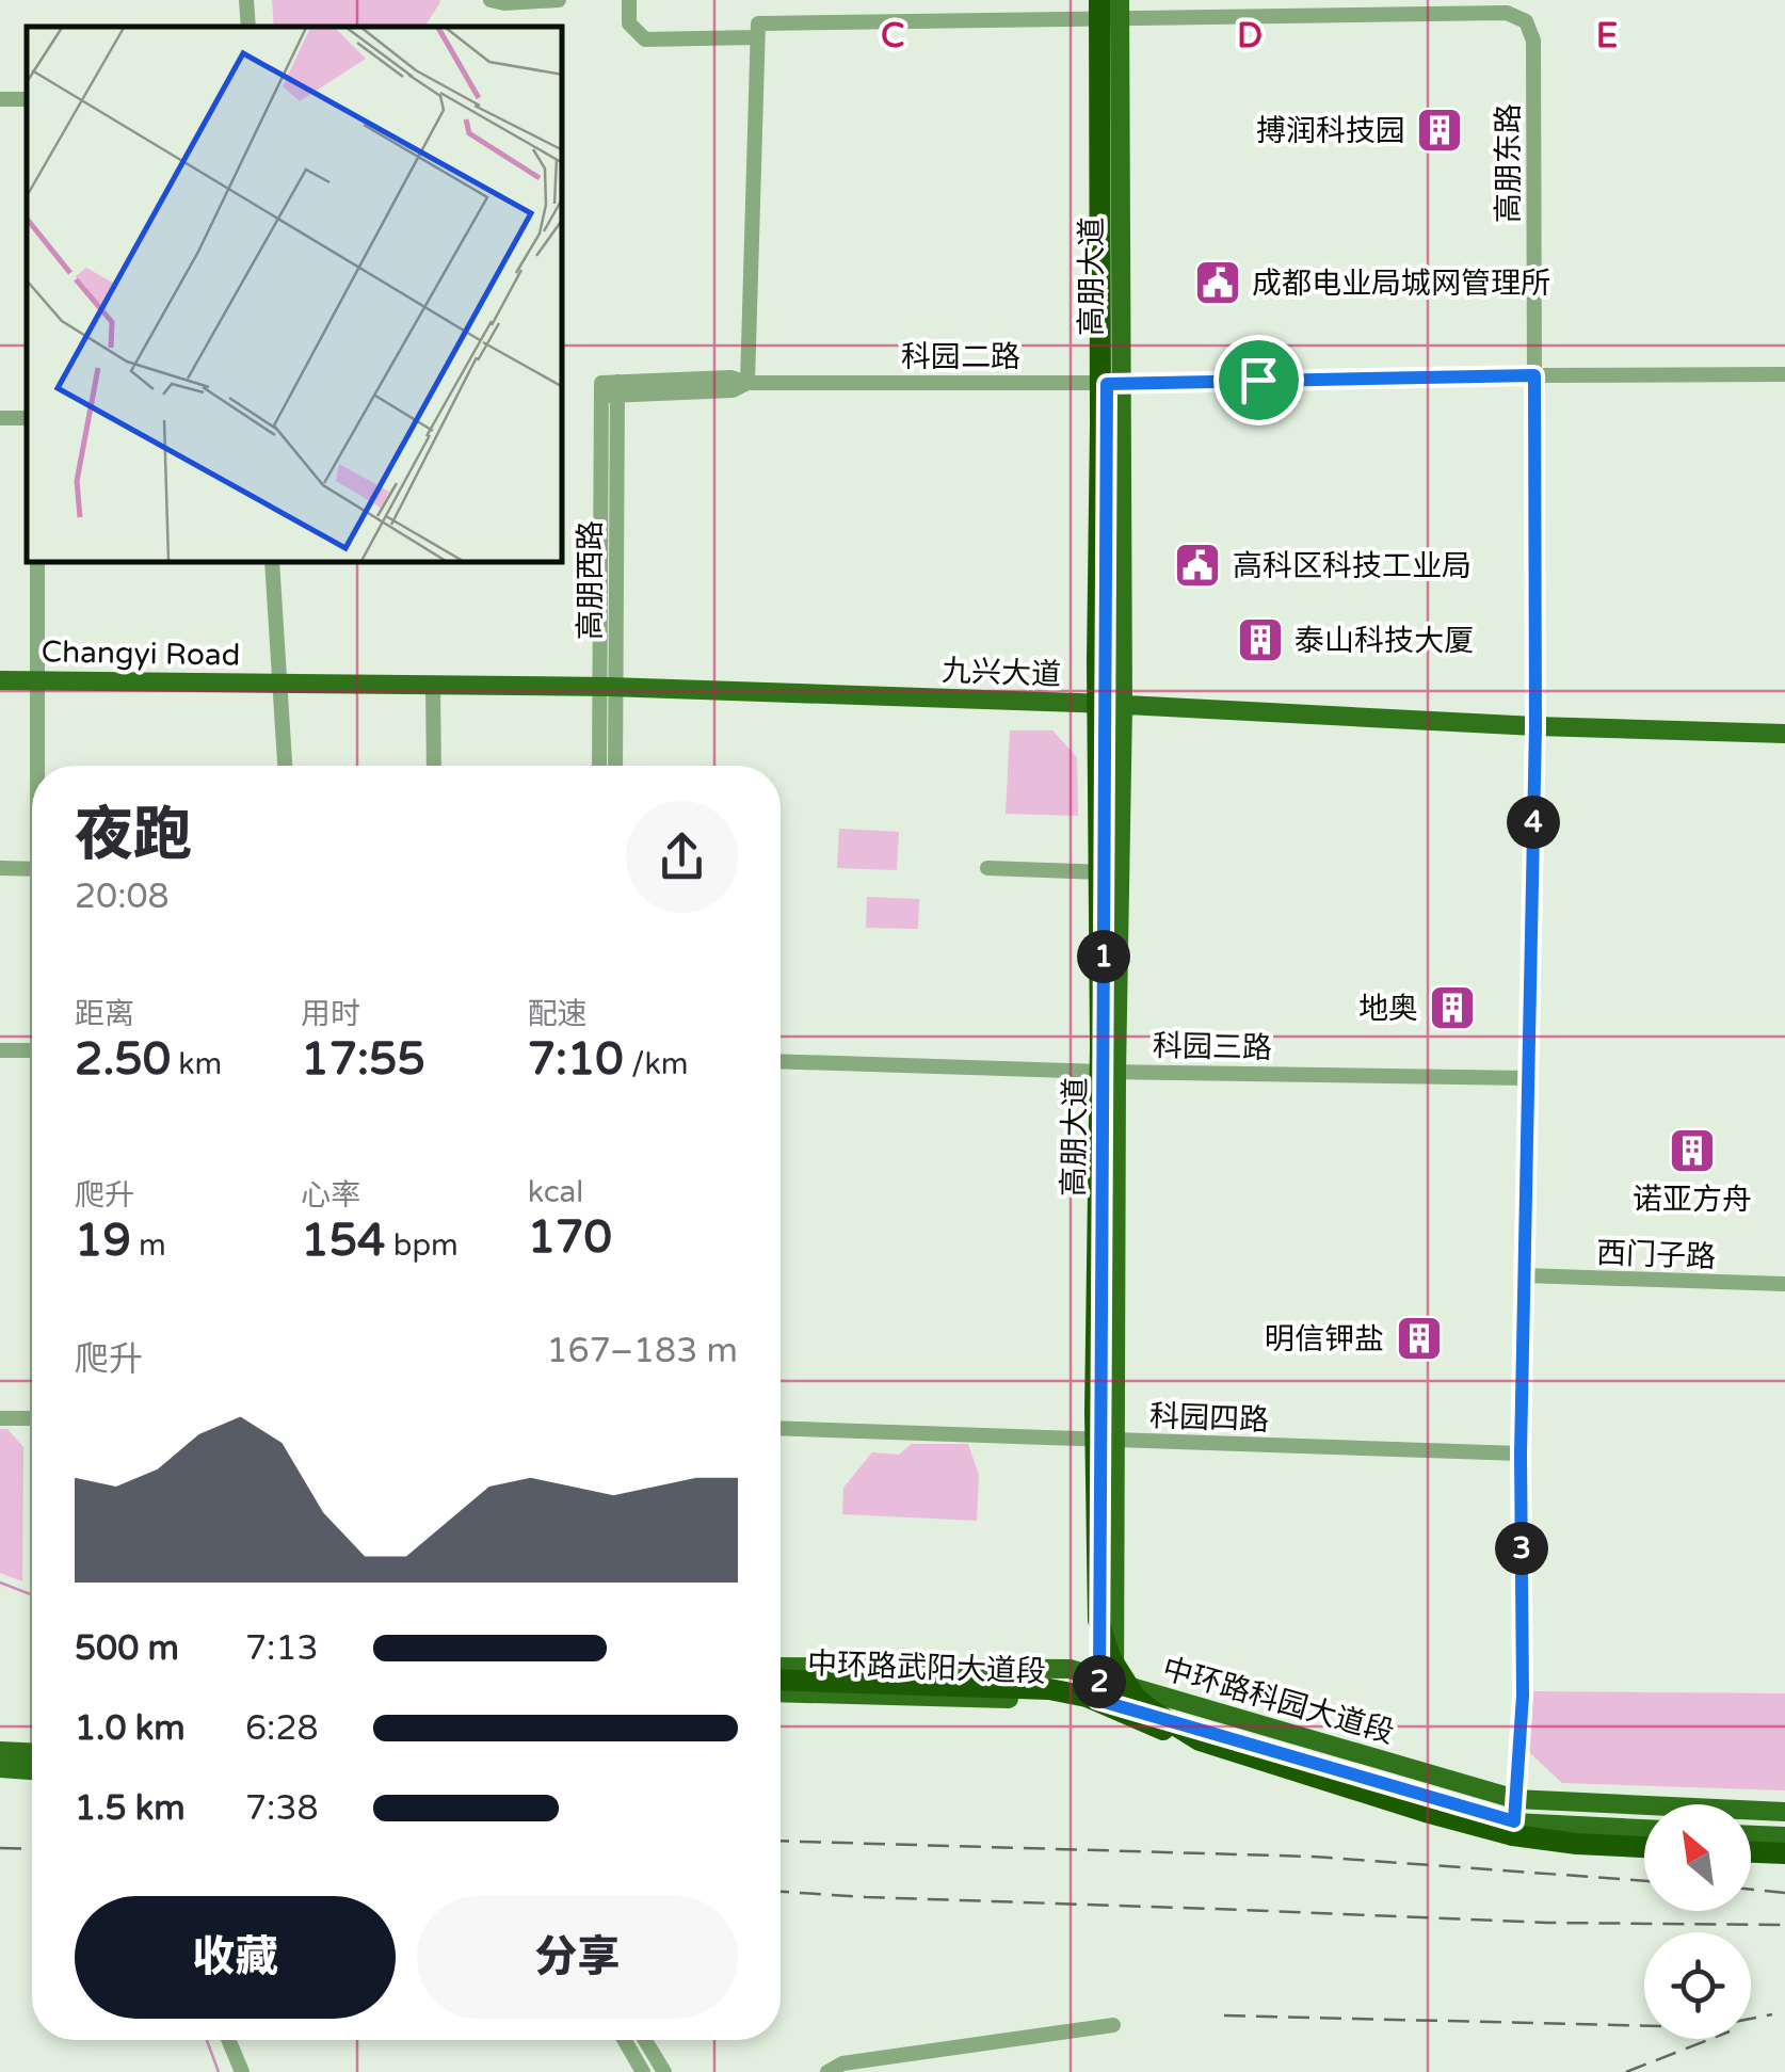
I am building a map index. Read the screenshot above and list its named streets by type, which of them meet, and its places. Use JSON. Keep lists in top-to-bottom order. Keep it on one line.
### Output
{"streets":{"main road":["高朋大道","Changyi Road","九兴大道","中环路武阳大道段","中环路科园大道段"],"street":["高朋东路","科园二路","高朋西路","科园三路","西门子路","科园四路"]},"crossings":[["高朋东路","高朋大道"],["高朋东路","科园二路"],["高朋东路","九兴大道"],["高朋东路","科园三路"],["高朋东路","西门子路"],["高朋东路","科园四路"],["高朋东路","中环路武阳大道段"],["高朋东路","中环路科园大道段"],["高朋大道","科园二路"],["高朋大道","九兴大道"],["高朋大道","科园三路"],["高朋大道","科园四路"],["高朋大道","中环路武阳大道段"],["高朋大道","中环路科园大道段"],["科园二路","高朋西路"],["高朋西路","九兴大道"],["Changyi Road","九兴大道"]],"places":{"building":["搏润科技园","泰山科技大厦","地奥","诺亚方舟","明信钾盐"],"public building":["成都电业局城网管理所","高科区科技工业局"]},"north":"top left","page":{"heading":["夜跑","20:08"],"pins":["4","1","3","2"],"stats":[["距离","2.50 km"],["用时","17:55"],["配速","7:10 /km"],["爬升","19 m"],["心率","154 bpm"],["kcal","170"]],"chart":["爬升","167–183 m"],"list":[{"name":"500 m","note":"7:13"},{"name":"1.0 km","note":"6:28"},{"name":"1.5 km","note":"7:38"}],"buttons":["收藏","分享"]},"grid":{"columns":["C","D","E"]}}
